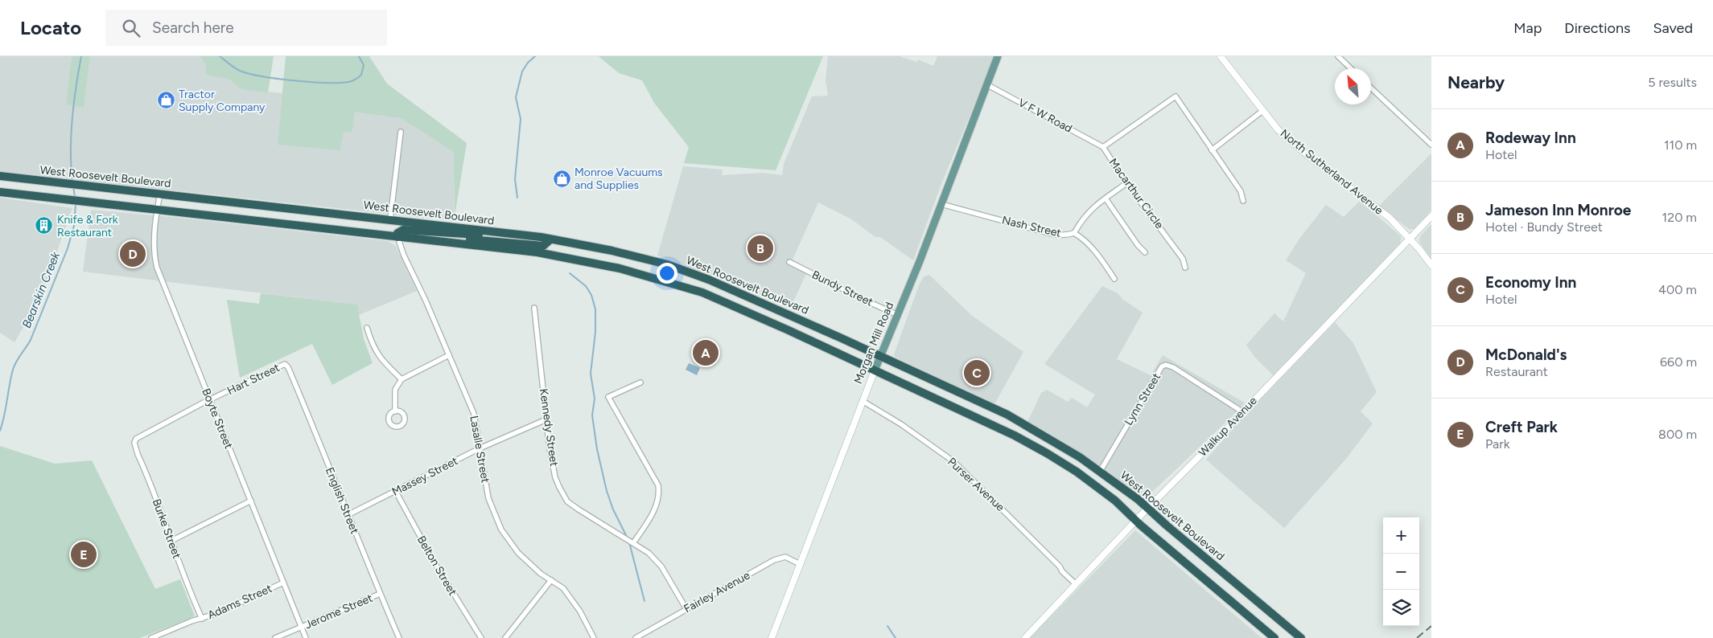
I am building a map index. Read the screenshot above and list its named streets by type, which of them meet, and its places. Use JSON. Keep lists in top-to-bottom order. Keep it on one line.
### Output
{"streets":{"highway":["West Roosevelt Boulevard"],"main road":["Morgan Mill Road"],"street":["V F W Road","North Sutherland Avenue","Macarthur Circle","Nash Street","Bundy Street","Hart Street","Lynn Street","Boyte Street","Walkup Avenue","Kennedy Street","Lasalle Street","Massey Street","Purser Avenue","English Street","Burke Street","Belton Street","Fairley Avenue","Adams Street","Jerome Street"]},"crossings":[["V F W Road","Macarthur Circle"],["V F W Road","Morgan Mill Road"],["North Sutherland Avenue","Walkup Avenue"],["West Roosevelt Boulevard","Morgan Mill Road"],["West Roosevelt Boulevard","Lynn Street"],["West Roosevelt Boulevard","Boyte Street"],["West Roosevelt Boulevard","Walkup Avenue"],["Macarthur Circle","Nash Street"],["Nash Street","Morgan Mill Road"],["Bundy Street","Morgan Mill Road"],["Morgan Mill Road","Purser Avenue"],["Morgan Mill Road","Fairley Avenue"],["Hart Street","Boyte Street"],["Hart Street","English Street"],["Hart Street","Burke Street"],["Lynn Street","Walkup Avenue"],["Boyte Street","Adams Street"],["Boyte Street","Jerome Street"],["Walkup Avenue","Purser Avenue"],["Kennedy Street","Massey Street"],["Kennedy Street","Fairley Avenue"],["Lasalle Street","Massey Street"],["Massey Street","English Street"],["Massey Street","Belton Street"],["English Street","Jerome Street"],["Burke Street","Adams Street"]],"water":["Bearskin Creek"],"places":{"shop":["Tractor Supply Company","Monroe Vacuums and Supplies"],"building":["Knife & Fork Restaurant"]},"north":"top left","page":{"header":"Locato","search":"Search here","nav":["Map","Directions","Saved"],"heading":["Nearby","5 results"],"list":[{"mark":"A","name":"Rodeway Inn","note":"Hotel","value":"110 m"},{"mark":"B","name":"Jameson Inn Monroe","note":"Hotel · Bundy Street","value":"120 m"},{"mark":"C","name":"Economy Inn","note":"Hotel","value":"400 m"},{"mark":"D","name":"McDonald's","note":"Restaurant","value":"660 m"},{"mark":"E","name":"Creft Park","note":"Park","value":"800 m"}],"pins":["B","D","A","C","E"],"map_buttons":["+","−"]}}
